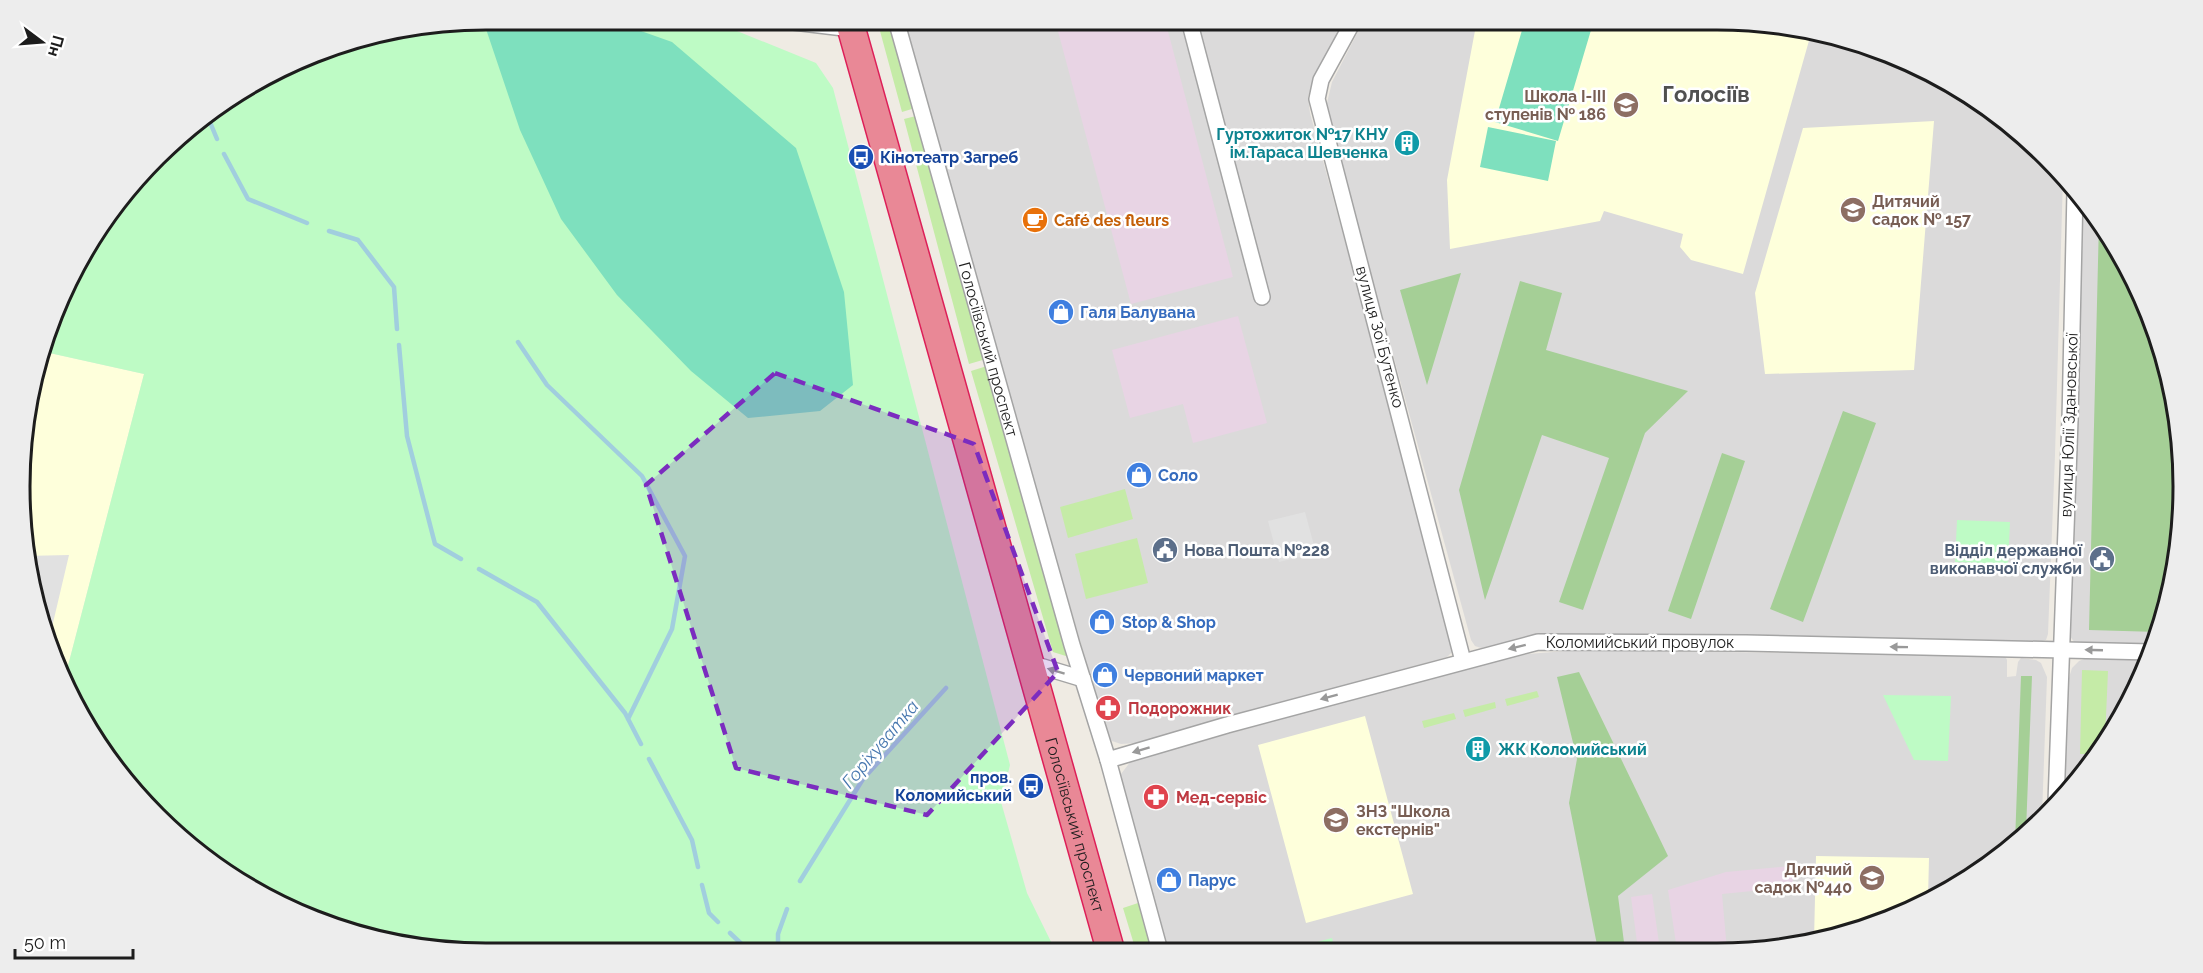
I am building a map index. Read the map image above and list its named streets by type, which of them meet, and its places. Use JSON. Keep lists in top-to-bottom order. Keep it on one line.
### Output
{"streets":{"highway":["Голосіївський проспект"],"street":["вулиця Зої Бутенко","вулиця Юлії Здановської","Коломийський провулок"]},"crossings":[["вулиця Зої Бутенко","Коломийський провулок"],["Голосіївський проспект","Коломийський провулок"],["вулиця Юлії Здановської","Коломийський провулок"]],"one_way":["Коломийський провулок"],"districts":["Голосіїв"],"water":["Горіхуватка"],"places":{"school or university":["Школа І-ІІІ ступенів № 186","Дитячий садок № 157","ЗНЗ \"Школа екстернів\"","Дитячий садок №440"],"building":["Гуртожиток №17 КНУ ім.Тараса Шевченка","ЖК Коломийський"],"bus stop":["Кінотеатр Загреб","пров. Коломийський"],"cafe":["Café des fleurs"],"shop":["Галя Балувана","Соло","Stop & Shop","Червоний маркет","Парус"],"public building":["Нова Пошта №228","Відділ державної виконавчої служби"],"pharmacy":["Подорожник","Мед-сервіс"]},"scale_bar":"50 m","north":"right"}
